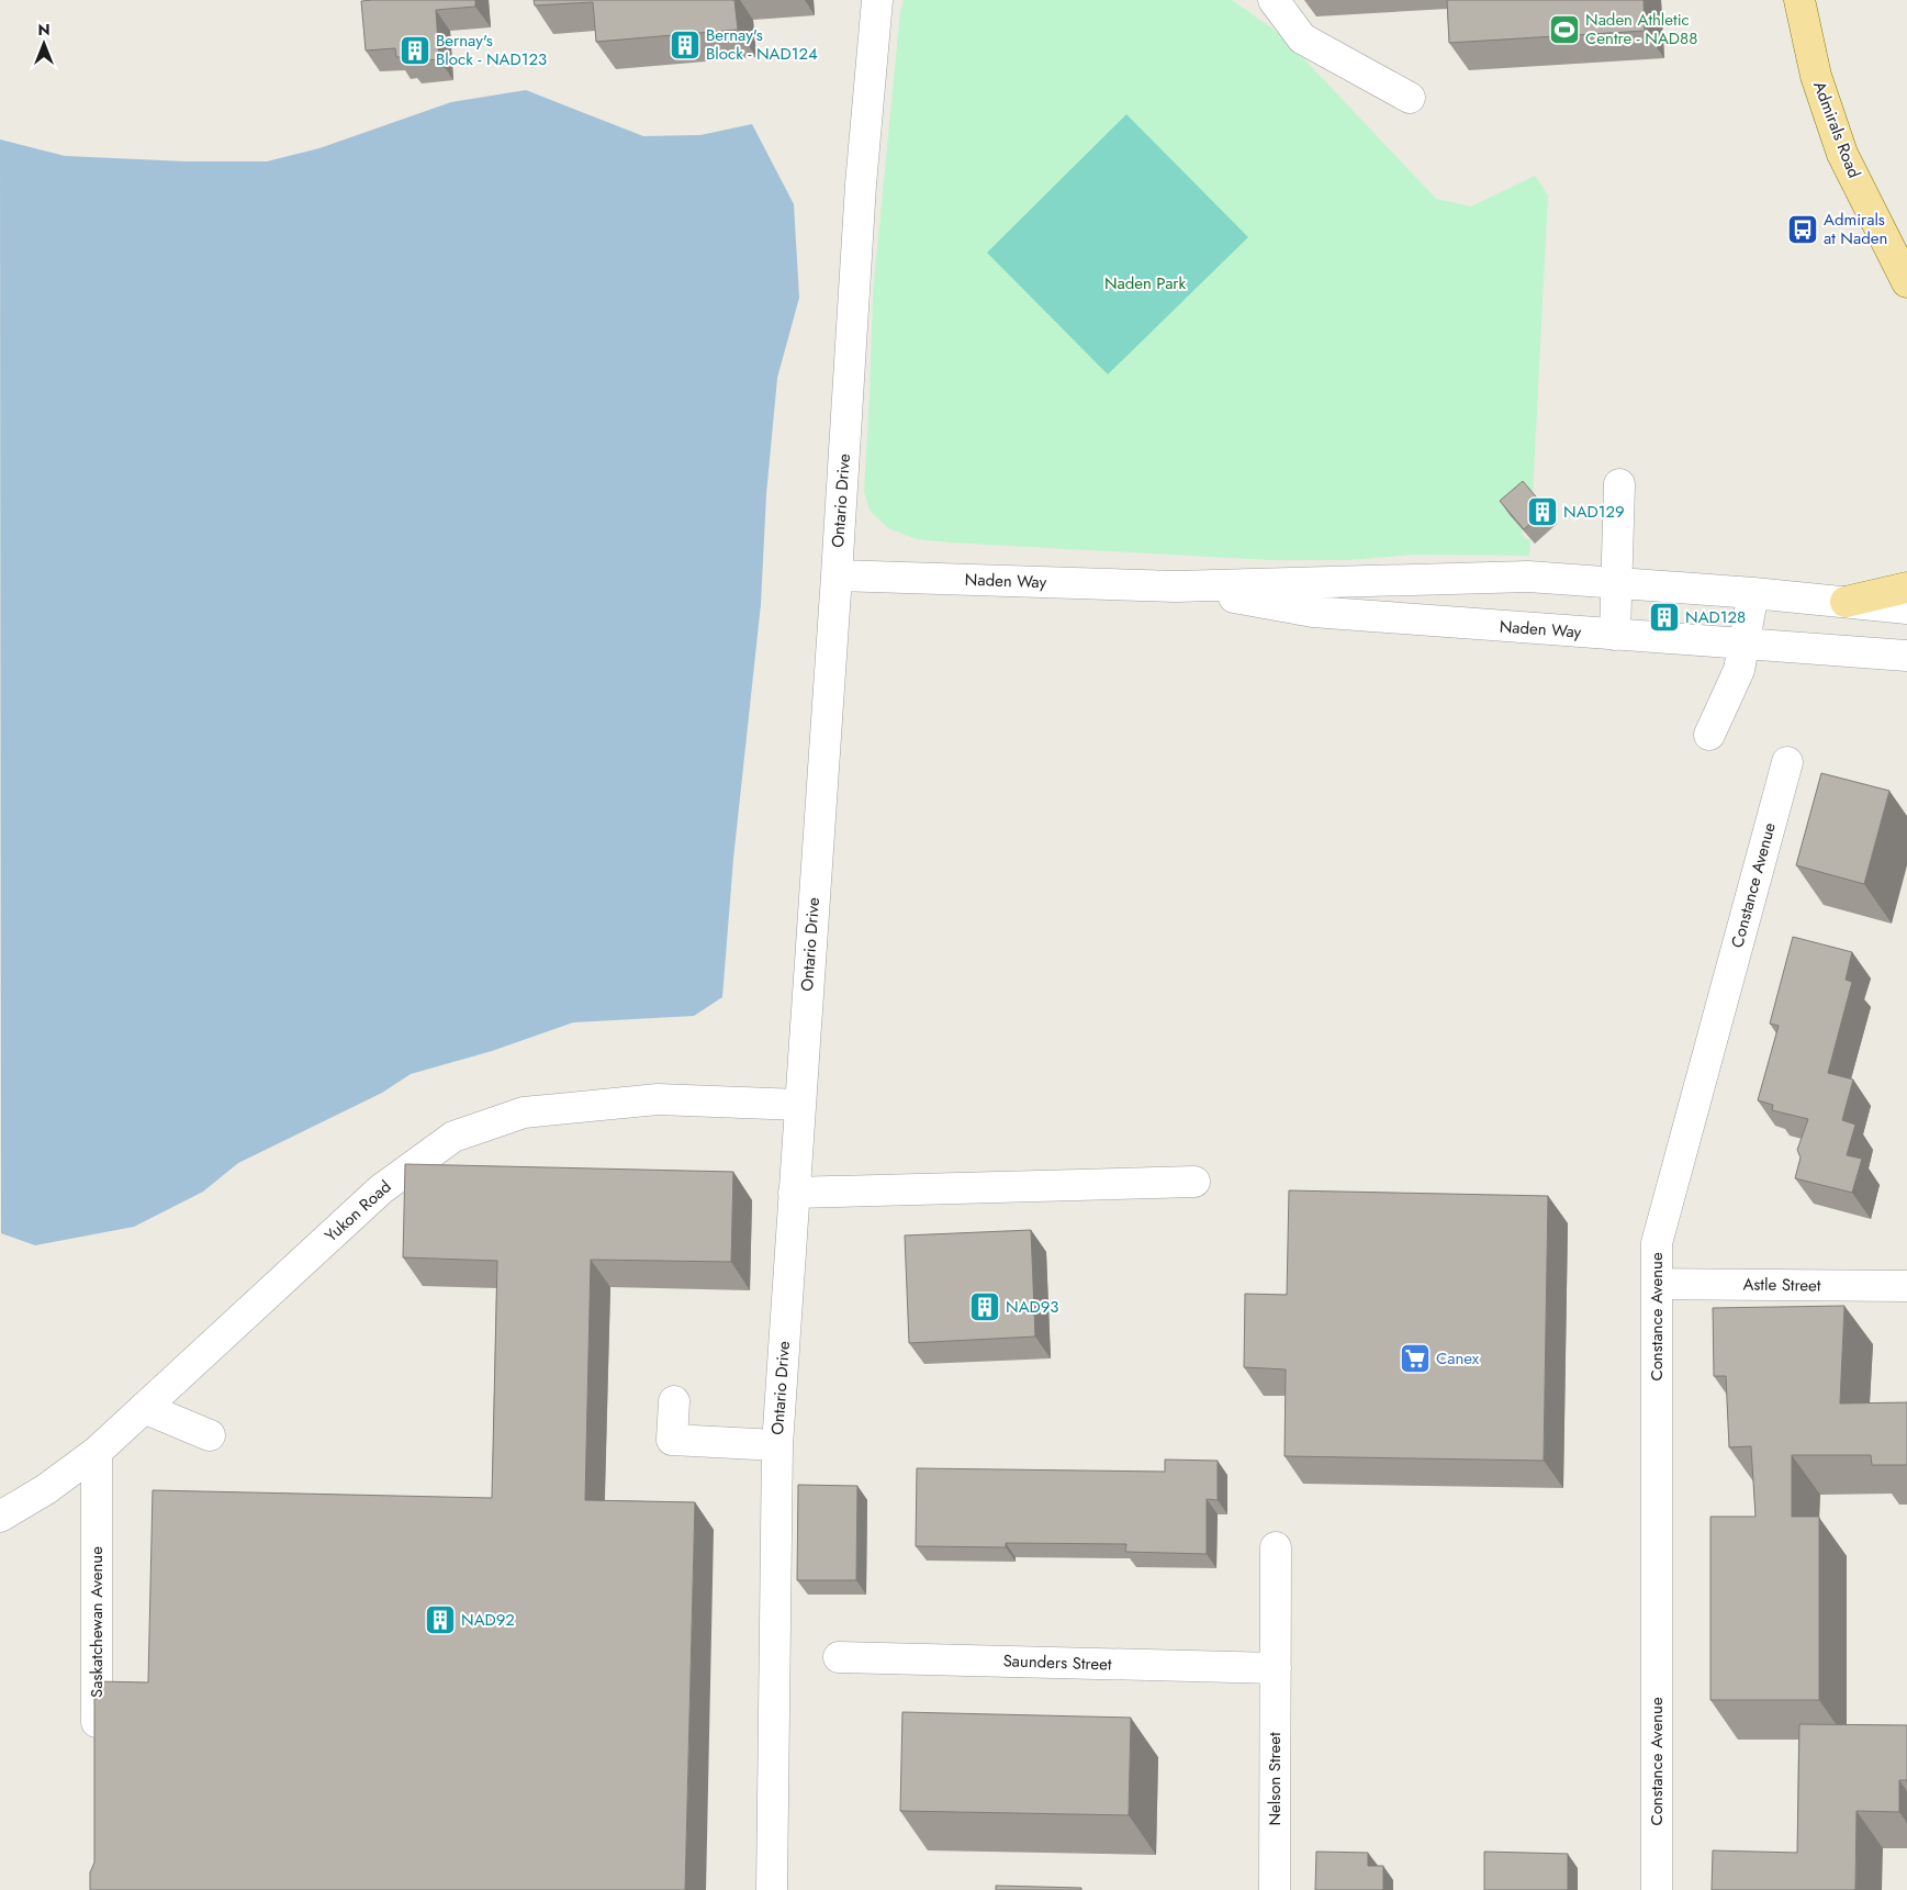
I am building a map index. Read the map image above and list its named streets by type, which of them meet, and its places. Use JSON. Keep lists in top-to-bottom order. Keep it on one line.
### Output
{"streets":{"main road":["Admirals Road"],"street":["Ontario Drive","Naden Way","Constance Avenue","Yukon Road","Astle Street","Saskatchewan Avenue","Saunders Street","Nelson Street"]},"crossings":[["Ontario Drive","Naden Way"],["Ontario Drive","Yukon Road"],["Constance Avenue","Astle Street"],["Yukon Road","Saskatchewan Avenue"],["Saunders Street","Nelson Street"]],"parks":["Naden Park"],"places":{"sports":["Naden Athletic Centre - NAD88"],"building":["Bernay's Block - NAD124","Bernay's Block - NAD123","NAD129","NAD128","NAD93","NAD92"],"bus stop":["Admirals at Naden"],"supermarket":["Canex"]},"north":"top"}
